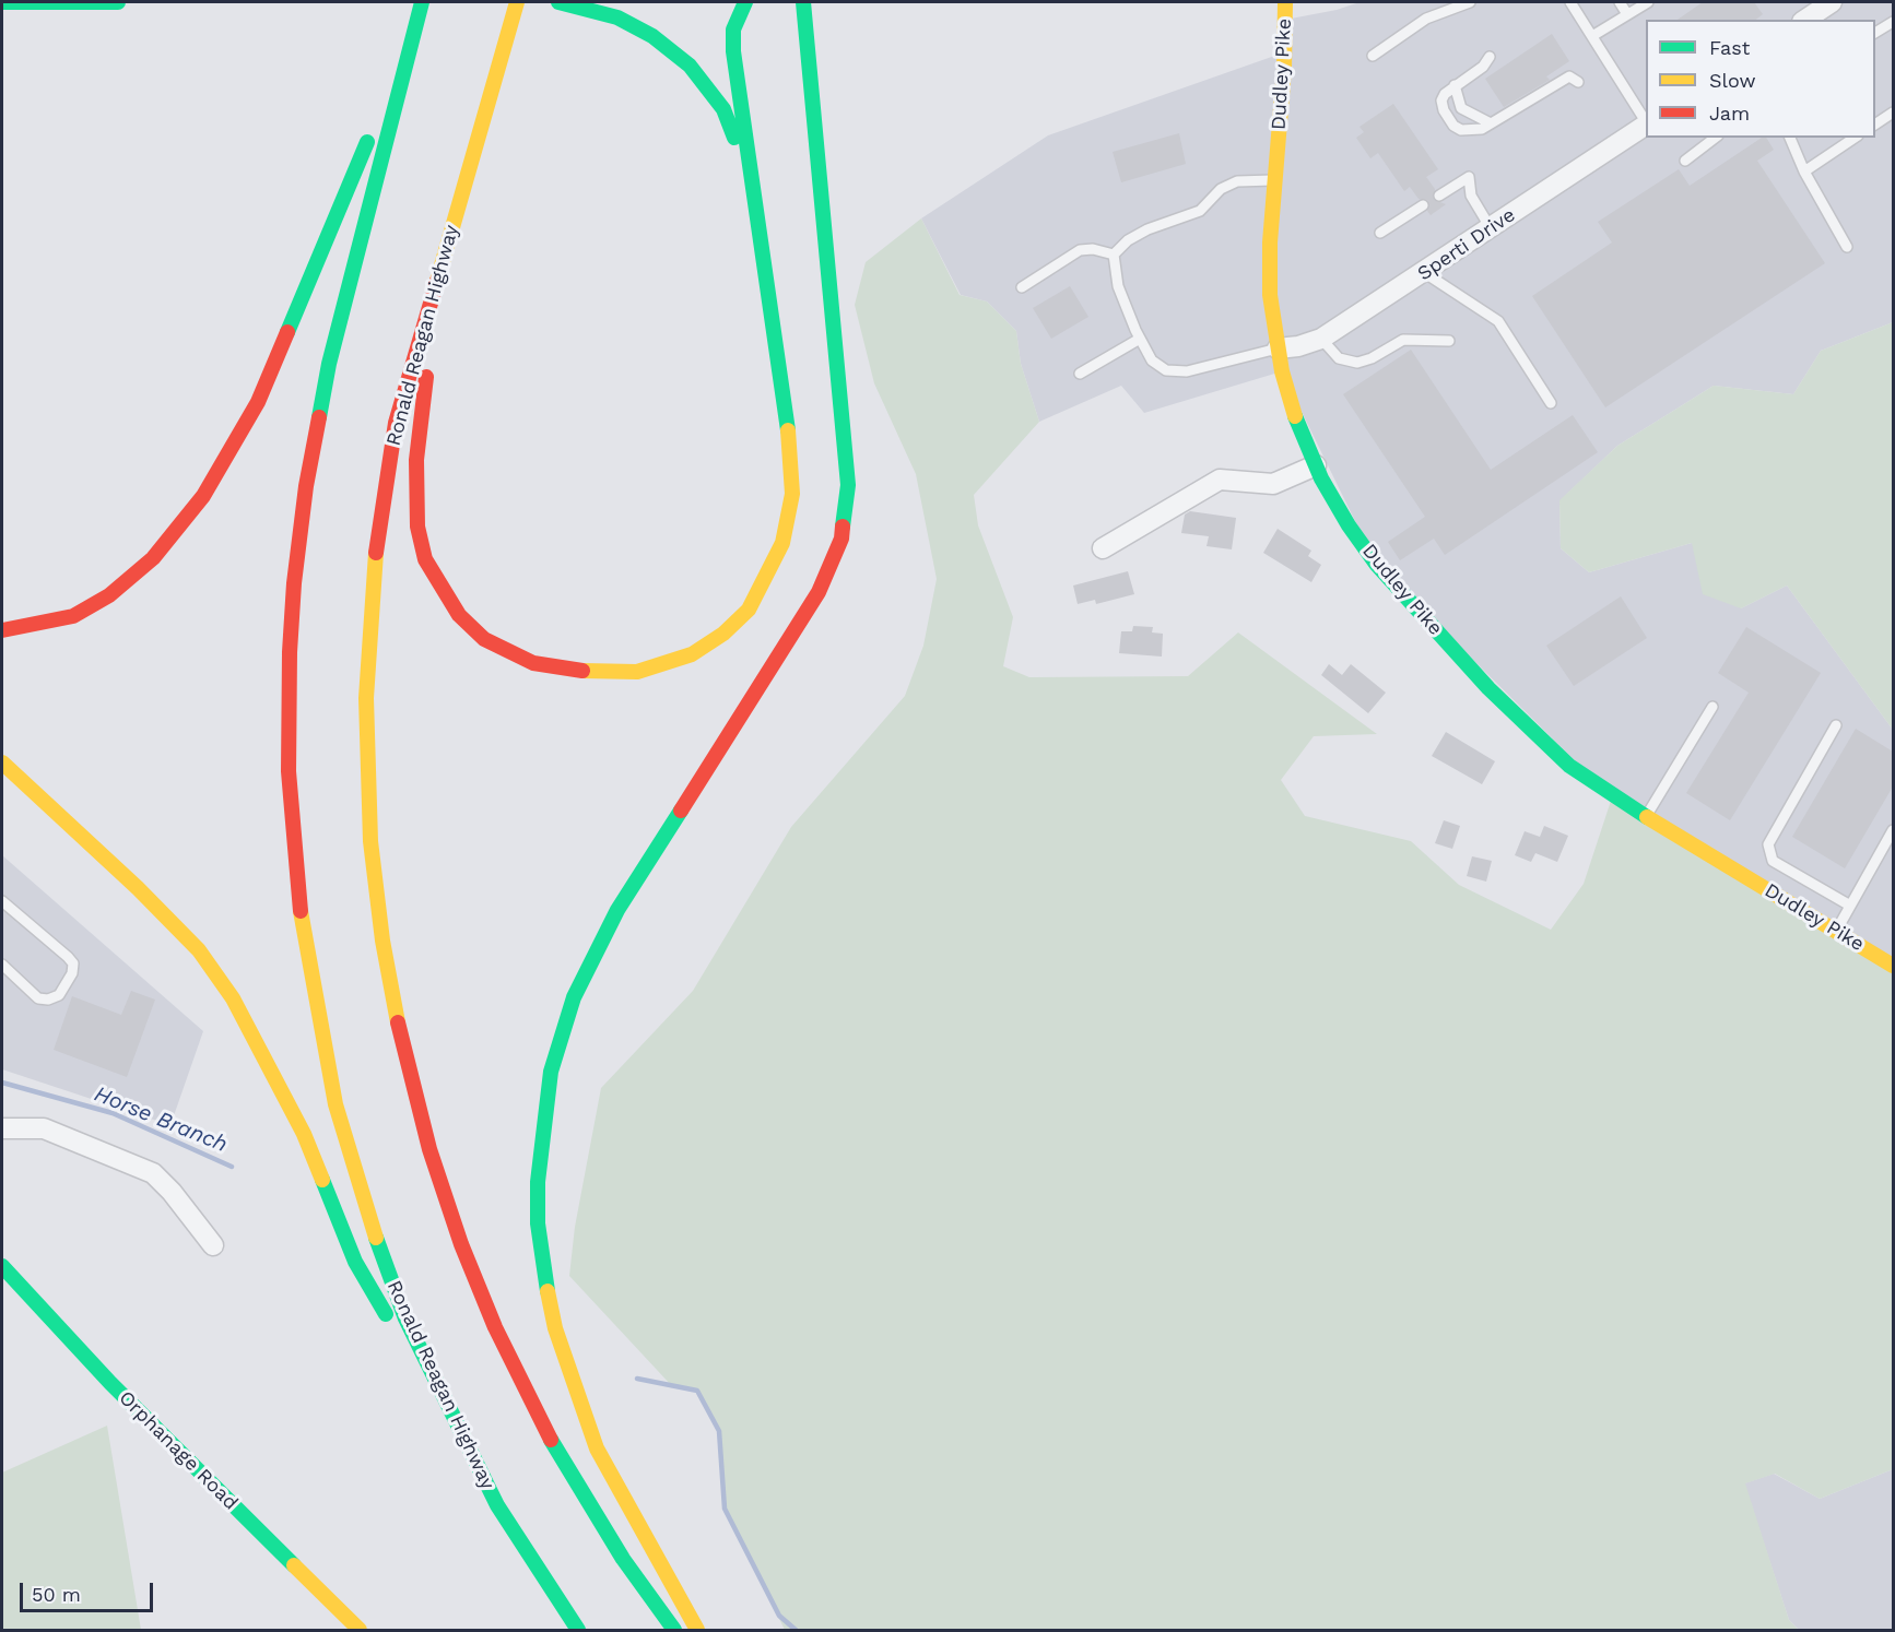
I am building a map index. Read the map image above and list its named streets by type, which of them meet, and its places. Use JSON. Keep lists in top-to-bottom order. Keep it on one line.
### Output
{"streets":{"main road":["Dudley Pike","Ronald Reagan Highway","Orphanage Road"],"street":["Sperti Drive"]},"crossings":[["Dudley Pike","Sperti Drive"]],"water":["Horse Branch"],"legend":["Fast","Slow","Jam"],"scale_bar":"50 m"}
